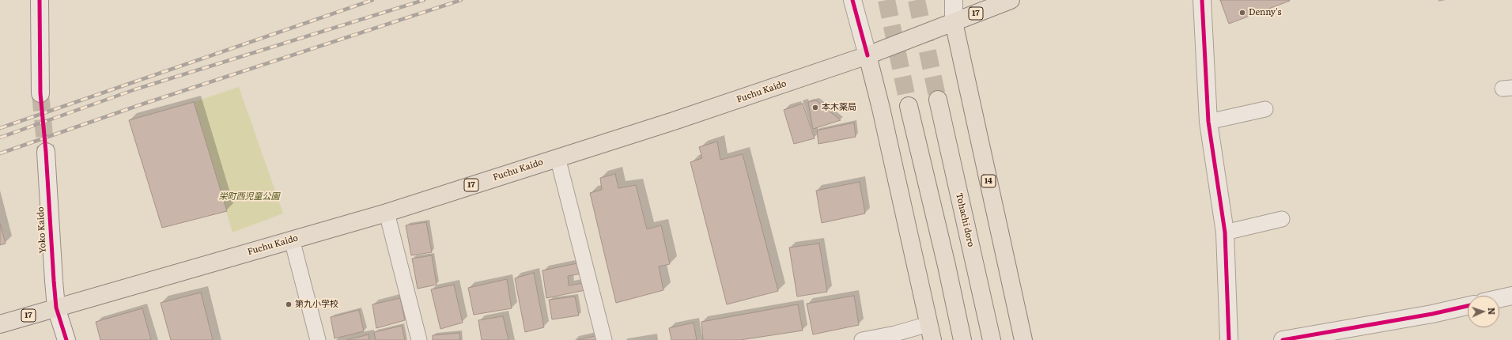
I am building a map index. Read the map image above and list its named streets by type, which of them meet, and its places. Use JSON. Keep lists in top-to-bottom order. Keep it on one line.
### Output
{"streets":{"main road":["17","Fuchu Kaido","14","Tohachi doro"],"street":["Yoko Kaido"]},"crossings":[["Fuchu Kaido","14"],["Fuchu Kaido","Yoko Kaido"]],"parks":["栄町西児童公園"],"places":["Denny's","本木薬局","第九小学校"],"north":"right"}
